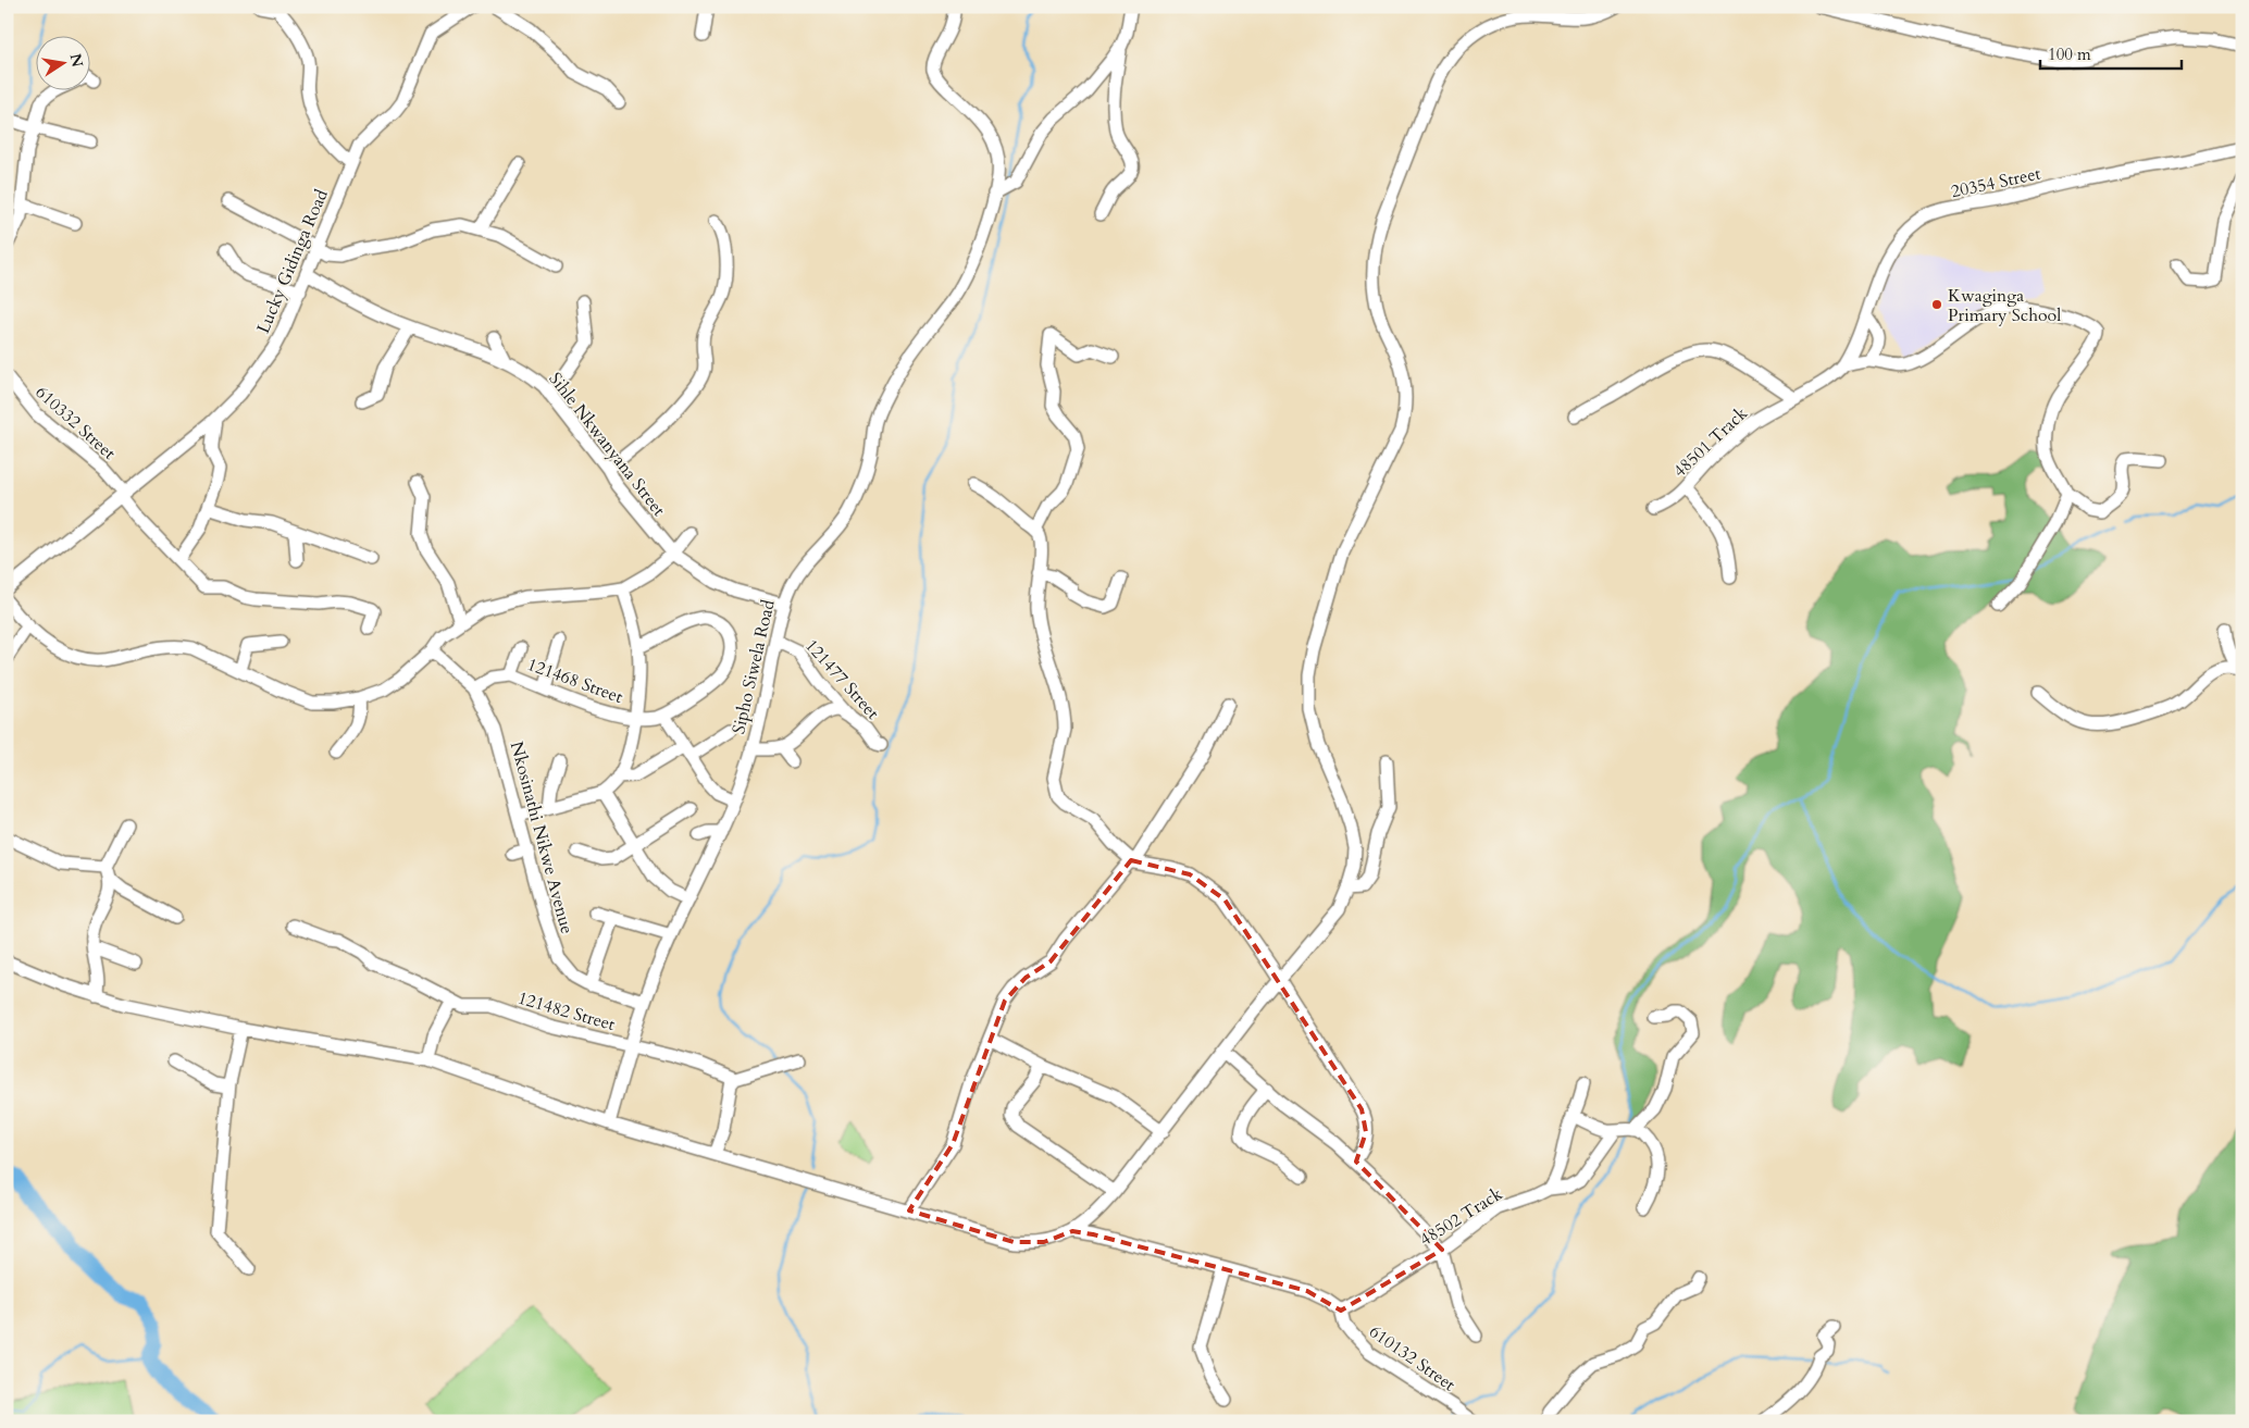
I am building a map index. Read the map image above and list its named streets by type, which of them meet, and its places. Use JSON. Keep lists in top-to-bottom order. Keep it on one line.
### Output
{"streets":{"street":["20354 Street","Lucky Gidinga Road","610332 Street","48501 Track","Sihle Nkwanyana Street","Sipho Siwela Road","121477 Street","121468 Street","Nkosinathi Nikwe Avenue","121482 Street","48502 Track","610132 Street"]},"crossings":[["20354 Street","48501 Track"],["Lucky Gidinga Road","610332 Street"],["Lucky Gidinga Road","Sihle Nkwanyana Street"],["Sihle Nkwanyana Street","Sipho Siwela Road"],["Sipho Siwela Road","121477 Street"],["Sipho Siwela Road","Nkosinathi Nikwe Avenue"],["Sipho Siwela Road","121482 Street"],["121468 Street","Nkosinathi Nikwe Avenue"],["48502 Track","610132 Street"]],"places":["Kwaginga Primary School"],"scale_bar":"100 m","north":"right"}
